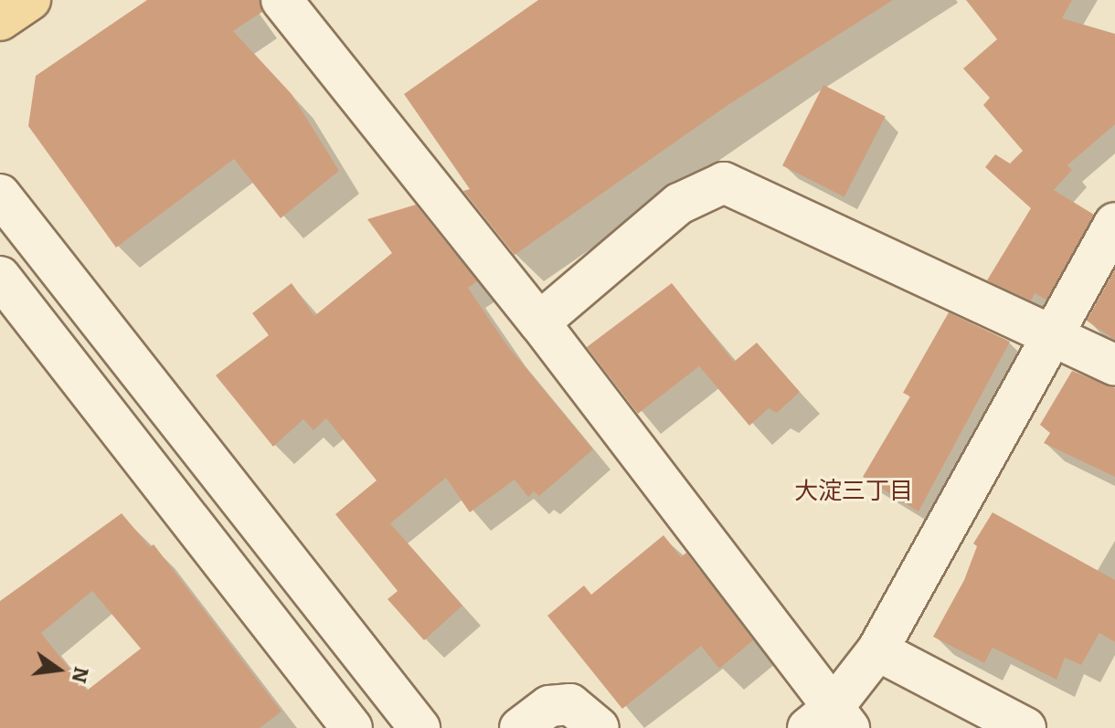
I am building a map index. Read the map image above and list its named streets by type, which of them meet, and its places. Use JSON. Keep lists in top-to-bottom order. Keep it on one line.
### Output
{"districts":["大淀三丁目"],"north":"right"}
